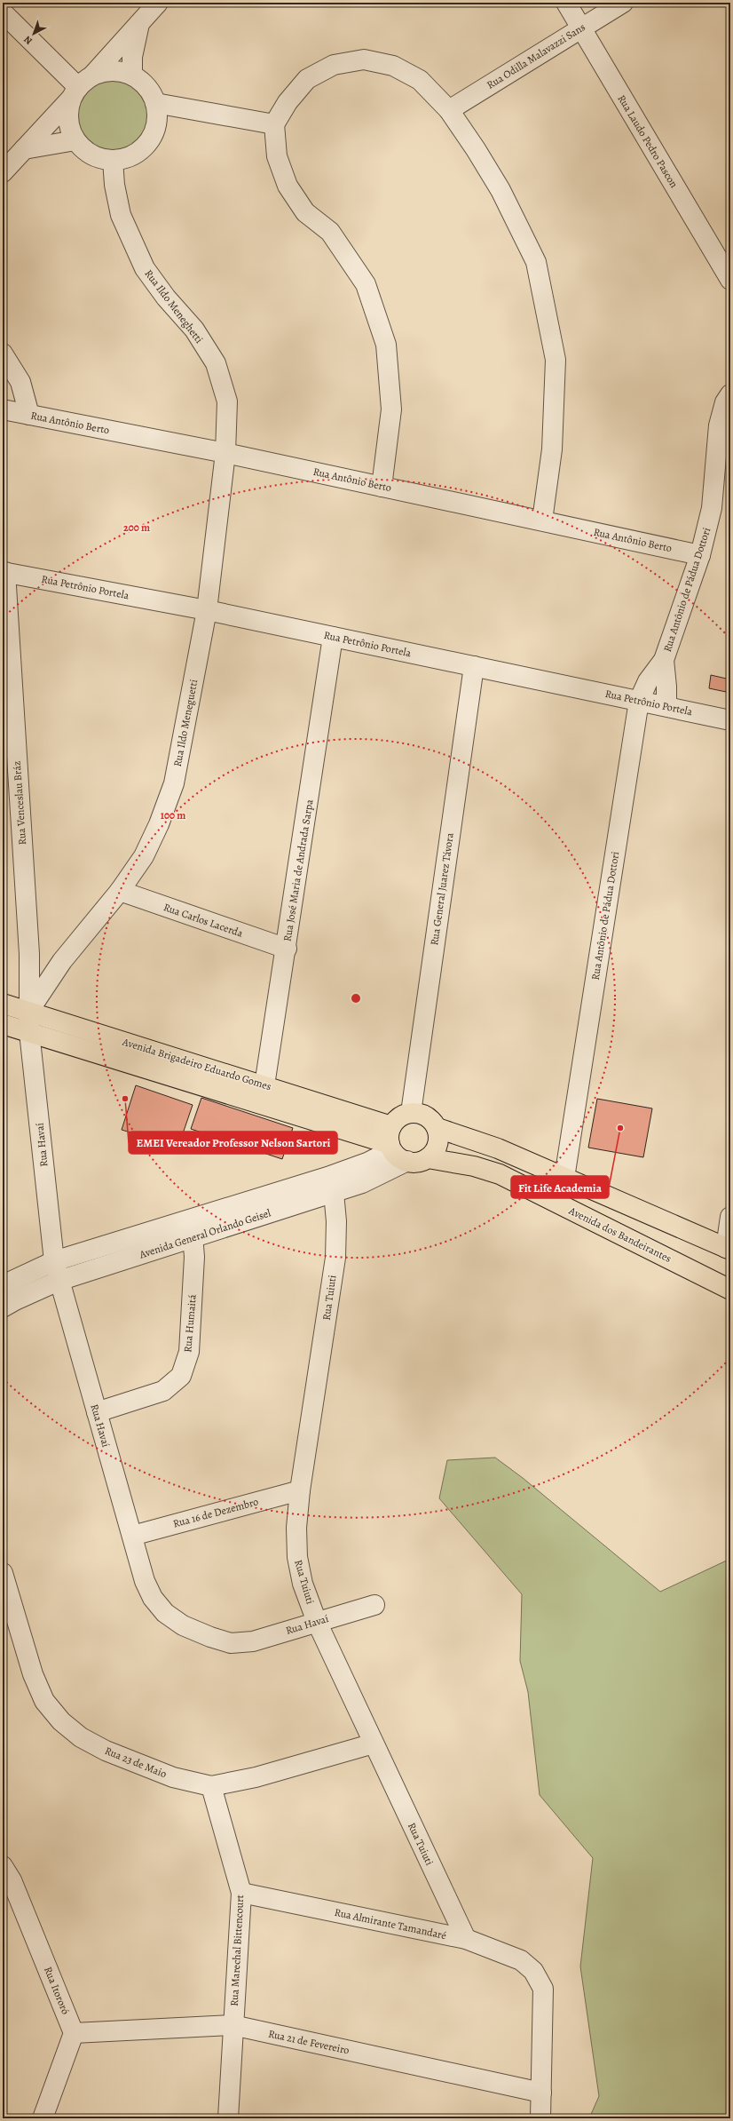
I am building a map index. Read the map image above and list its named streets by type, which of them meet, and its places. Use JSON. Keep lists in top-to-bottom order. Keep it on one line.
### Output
{"streets":{"main road":["Avenida Brigadeiro Eduardo Gomes","Avenida dos Bandeirantes"],"street":["Rua Odilla Malavazzi Sans","Rua Laudo Pedro Pascon","Rua Ildo Meneghetti","Rua Antônio Berto","Rua Petrônio Portela","Rua Antônio de Pádua Dottori","Rua Ildo Meneguetti","Rua Venceslau Bráz","Rua José Maria de Andrada Sarpa","Rua General Juarez Távora","Rua Carlos Lacerda","Rua Havaí","Avenida General Orlando Geisel","Rua Tuiuti","Rua Humaitá","Rua 16 de Dezembro","Rua 23 de Maio","Rua Almirante Tamandaré","Rua Marechal Bittencourt","Rua Itororó","Rua 21 de Fevereiro"]},"crossings":[["Rua Odilla Malavazzi Sans","Rua Laudo Pedro Pascon"],["Rua Ildo Meneghetti","Rua Antônio Berto"],["Rua Ildo Meneghetti","Rua Ildo Meneguetti"],["Rua Antônio Berto","Rua Antônio de Pádua Dottori"],["Rua Antônio Berto","Rua Ildo Meneguetti"],["Rua Petrônio Portela","Rua Antônio de Pádua Dottori"],["Rua Petrônio Portela","Rua Ildo Meneguetti"],["Rua Petrônio Portela","Rua Venceslau Bráz"],["Rua Petrônio Portela","Rua José Maria de Andrada Sarpa"],["Rua Petrônio Portela","Rua General Juarez Távora"],["Rua Ildo Meneguetti","Rua Venceslau Bráz"],["Rua Ildo Meneguetti","Rua Carlos Lacerda"],["Rua Ildo Meneguetti","Avenida Brigadeiro Eduardo Gomes"],["Rua Ildo Meneguetti","Rua Havaí"],["Rua Venceslau Bráz","Avenida Brigadeiro Eduardo Gomes"],["Rua Venceslau Bráz","Rua Havaí"],["Rua José Maria de Andrada Sarpa","Rua Carlos Lacerda"],["Rua José Maria de Andrada Sarpa","Avenida Brigadeiro Eduardo Gomes"],["Rua General Juarez Távora","Avenida Brigadeiro Eduardo Gomes"],["Rua General Juarez Távora","Avenida General Orlando Geisel"],["Rua General Juarez Távora","Avenida dos Bandeirantes"],["Avenida Brigadeiro Eduardo Gomes","Rua Havaí"],["Avenida Brigadeiro Eduardo Gomes","Avenida General Orlando Geisel"],["Avenida Brigadeiro Eduardo Gomes","Avenida dos Bandeirantes"],["Rua Havaí","Avenida General Orlando Geisel"],["Rua Havaí","Rua Tuiuti"],["Rua Havaí","Rua Humaitá"],["Rua Havaí","Rua 16 de Dezembro"],["Avenida General Orlando Geisel","Avenida dos Bandeirantes"],["Avenida General Orlando Geisel","Rua Tuiuti"],["Avenida General Orlando Geisel","Rua Humaitá"],["Rua Tuiuti","Rua 16 de Dezembro"],["Rua Tuiuti","Rua 23 de Maio"],["Rua Tuiuti","Rua Almirante Tamandaré"],["Rua 23 de Maio","Rua Marechal Bittencourt"],["Rua Almirante Tamandaré","Rua Marechal Bittencourt"],["Rua Almirante Tamandaré","Rua 21 de Fevereiro"],["Rua Marechal Bittencourt","Rua 21 de Fevereiro"],["Rua Itororó","Rua 21 de Fevereiro"]],"places":["EMEI Vereador Professor Nelson Sartori","Fit Life Academia"],"north":"bottom left","rings":["200 m","100 m"]}
